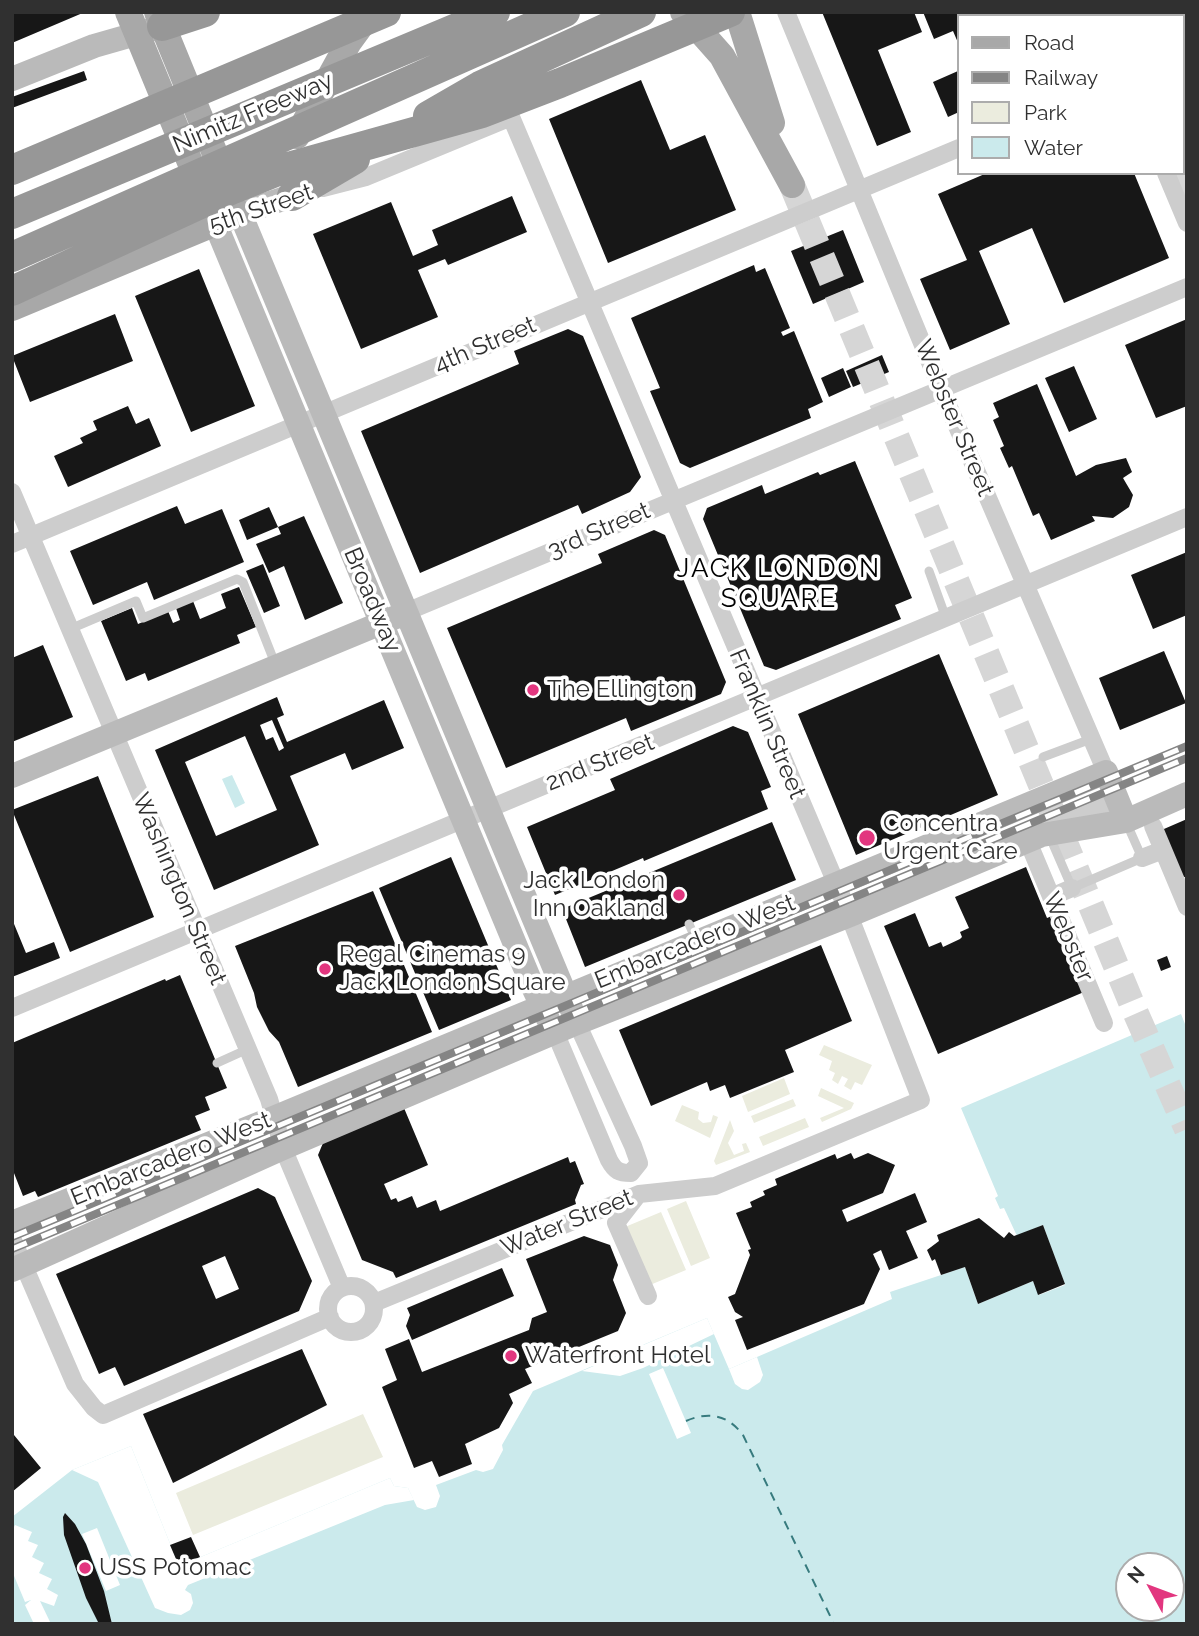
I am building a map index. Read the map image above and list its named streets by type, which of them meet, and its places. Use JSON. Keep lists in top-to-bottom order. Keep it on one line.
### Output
{"streets":{"highway":["Nimitz Freeway"],"main road":["5th Street","Broadway"],"street":["4th Street","Webster Street","3rd Street","Franklin Street","2nd Street","Washington Street","Webster","Embarcadero West","Water Street"]},"crossings":[["5th Street","Broadway"],["5th Street","Franklin Street"],["4th Street","Webster Street"],["4th Street","Broadway"],["4th Street","Franklin Street"],["4th Street","Washington Street"],["Webster Street","3rd Street"],["Webster Street","2nd Street"],["Webster Street","Embarcadero West"],["3rd Street","Broadway"],["3rd Street","Franklin Street"],["3rd Street","Washington Street"],["Broadway","2nd Street"],["Broadway","Embarcadero West"],["Broadway","Water Street"],["Franklin Street","2nd Street"],["Franklin Street","Embarcadero West"],["Franklin Street","Water Street"],["2nd Street","Washington Street"],["Washington Street","Embarcadero West"],["Washington Street","Water Street"],["Webster","Embarcadero West"]],"districts":["JACK LONDON SQUARE"],"places":["The Ellington","Concentra Urgent Care","Jack London Inn Oakland","Regal Cinemas 9 Jack London Square","Waterfront Hotel","USS Potomac"],"legend":["Road","Railway","Park","Water"],"north":"top left"}
